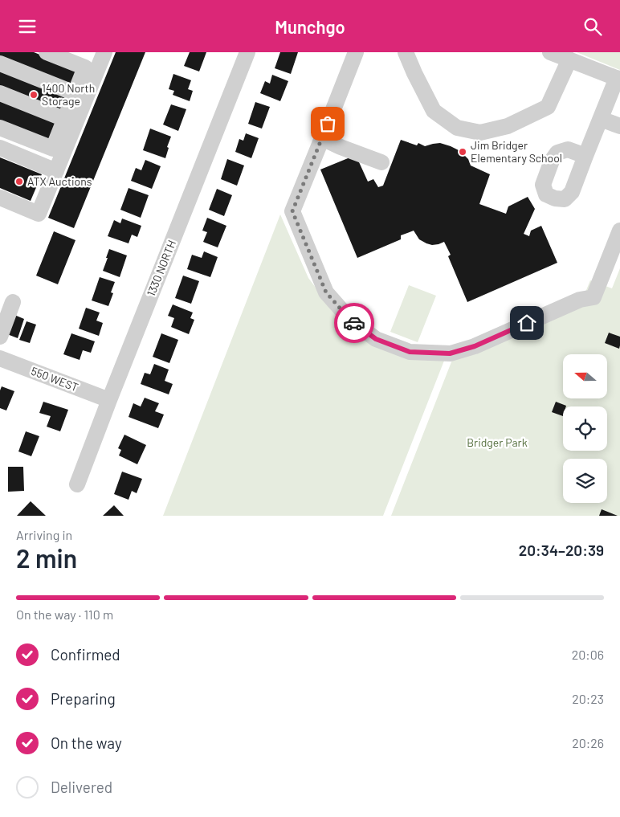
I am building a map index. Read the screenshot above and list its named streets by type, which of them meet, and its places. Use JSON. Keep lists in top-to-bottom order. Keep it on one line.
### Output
{"streets":{"street":["1330 NORTH","550 WEST"]},"crossings":[["1330 NORTH","550 WEST"]],"parks":["Bridger Park"],"places":["1400 North Storage","Jim Bridger Elementary School","ATX Auctions"],"north":"left","page":{"header":"Munchgo","heading":["2 min","Arriving in","20:34–20:39"],"bar":"On the way · 110 m","list":[["Confirmed","20:06"],["Preparing","20:23"],["On the way","20:26"],"Delivered"]}}
